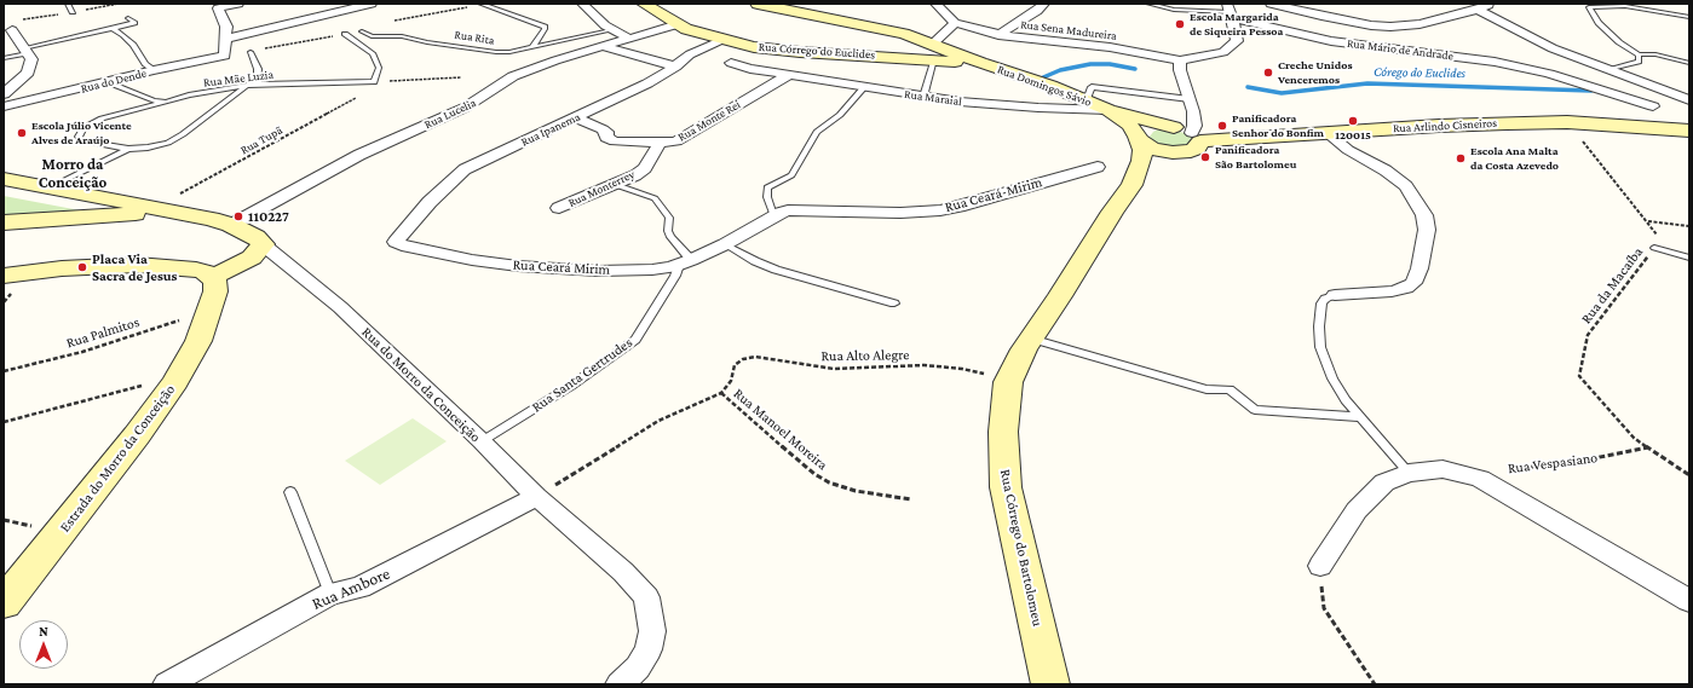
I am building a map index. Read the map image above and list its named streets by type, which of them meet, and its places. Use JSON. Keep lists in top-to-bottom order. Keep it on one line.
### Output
{"streets":{"main road":["Rua Córrego do Euclides","Rua Domingos Sávio","Rua Arlindo Cisneiros","Rua do Morro da Conceição","Estrada do Morro da Conceição","Rua Córrego do Bartolomeu"],"street":["Rua Sena Madureira","Rua Mário de Andrade","Rua do Dende","Rua Maraial","Rua Lucelia","Rua Monte Rei","Rua Ipanema","Rua Monterrey","Rua Ceará-Mirim","Rua Ceará Mirim","Rua Ambore"],"lane":["Rua Rita","Rua Mãe Luzia","Rua Santa Gertrudes"],"path":["Rua Tupã","Rua da Macaíba","Rua Palmitos","Rua Alto Alegre","Rua Manoel Moreira","Rua Vespasiano"]},"crossings":[["Rua Sena Madureira","Rua Mário de Andrade"],["Rua Córrego do Euclides","Rua Domingos Sávio"],["Rua Córrego do Euclides","Rua Lucelia"],["Rua Córrego do Euclides","Rua Ipanema"],["Rua Mãe Luzia","Rua do Dende"],["Rua Mãe Luzia","Rua Tupã"],["Rua Domingos Sávio","Rua Maraial"],["Rua Domingos Sávio","Rua Arlindo Cisneiros"],["Rua Domingos Sávio","Rua Córrego do Bartolomeu"],["Rua Maraial","Rua Monte Rei"],["Rua Lucelia","Rua do Morro da Conceição"],["Rua Monte Rei","Rua Ipanema"],["Rua Monte Rei","Rua Monterrey"],["Rua Arlindo Cisneiros","Rua da Macaíba"],["Rua Arlindo Cisneiros","Rua Córrego do Bartolomeu"],["Rua Ipanema","Rua Ceará Mirim"],["Rua Tupã","Rua do Morro da Conceição"],["Rua Ceará Mirim","Rua Santa Gertrudes"],["Rua da Macaíba","Rua Vespasiano"],["Rua Palmitos","Estrada do Morro da Conceição"],["Rua Alto Alegre","Rua Manoel Moreira"],["Rua Alto Alegre","Rua Córrego do Bartolomeu"],["Rua Santa Gertrudes","Rua do Morro da Conceição"],["Rua do Morro da Conceição","Rua Ambore"]],"districts":["Morro da Conceição"],"water":["Córego do Euclides"],"places":["Escola Margarida de Siqueira Pessoa","Creche Unidos Venceremos","120015","Panificadora Senhor do Bonfim","Escola Júlio Vicente Alves de Araújo","Panificadora São Bartolomeu","Escola Ana Malta da Costa Azevedo","110227","Placa Via Sacra de Jesus"],"north":"top"}
